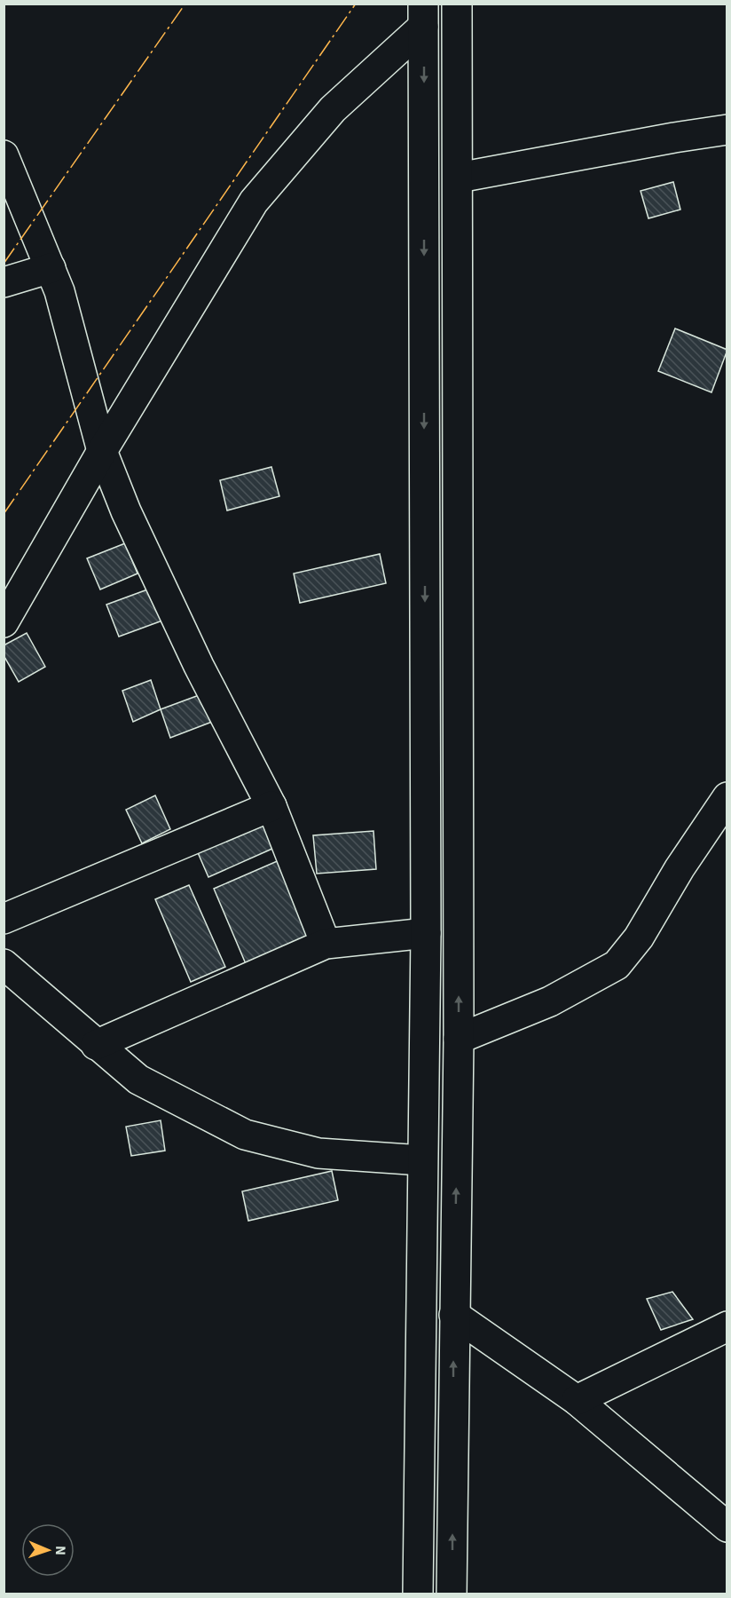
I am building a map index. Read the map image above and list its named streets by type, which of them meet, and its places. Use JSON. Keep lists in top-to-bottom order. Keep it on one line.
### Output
{"north":"right"}
